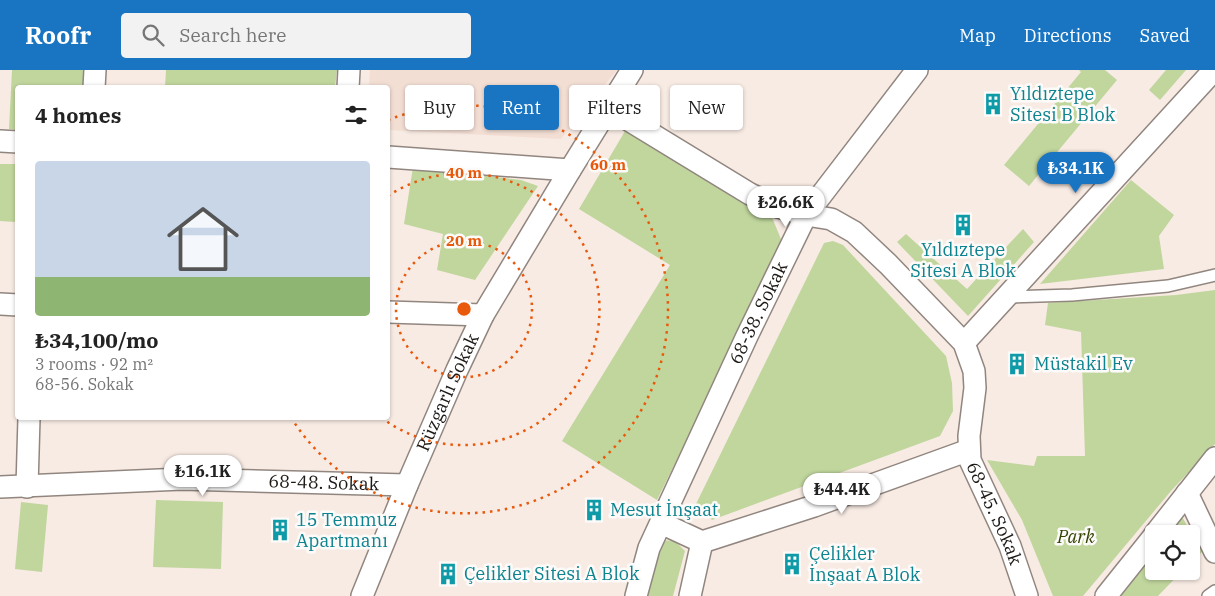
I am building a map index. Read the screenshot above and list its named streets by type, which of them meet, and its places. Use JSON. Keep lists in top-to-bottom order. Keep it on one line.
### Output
{"streets":{"street":["68-38. Sokak","Rüzgarlı Sokak","68-48. Sokak","68-45. Sokak"]},"crossings":[["Rüzgarlı Sokak","68-48. Sokak"]],"parks":["Park"],"places":{"building":["Yıldıztepe Sitesi B Blok","Yıldıztepe Sitesi A Blok","Müstakil Ev","Mesut İnşaat","15 Temmuz Apartmanı","Çelikler İnşaat A Blok","Çelikler Sitesi A Blok"]},"page":{"header":"Roofr","search":"Search here","nav":["Map","Directions","Saved"],"chip":["Buy","Rent","Filters","New"],"heading":"4 homes","list":[{"name":"₺34,100/mo","note":"3 rooms · 92 m² · 68-56. Sokak"}],"price":["₺34.1K","₺26.6K","₺16.1K","₺44.4K"]},"rings":["60 m","40 m","20 m"]}
